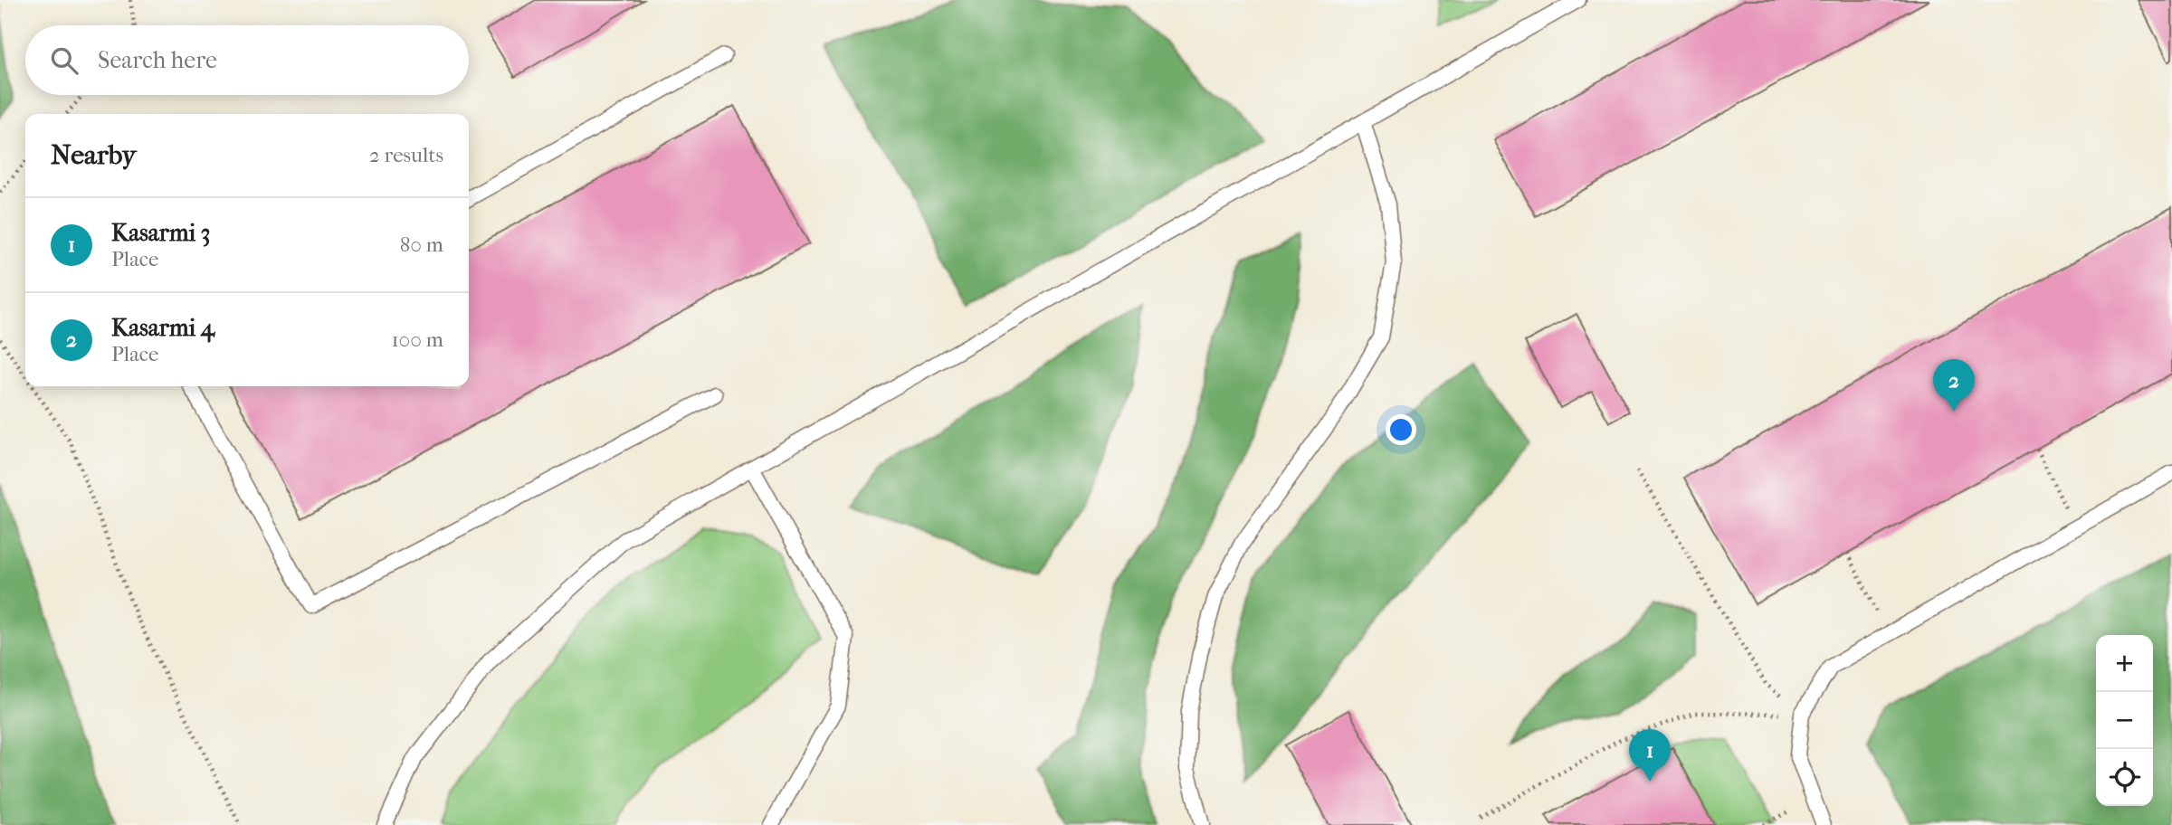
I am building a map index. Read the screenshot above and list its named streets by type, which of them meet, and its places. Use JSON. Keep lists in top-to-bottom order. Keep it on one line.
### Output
{"page":{"search":"Search here","heading":["Nearby","2 results"],"list":[{"mark":"1","name":"Kasarmi 3","note":"Place","value":"80 m"},{"mark":"2","name":"Kasarmi 4","note":"Place","value":"100 m"}],"pins":["2","1"],"map_buttons":["+","−"]}}
